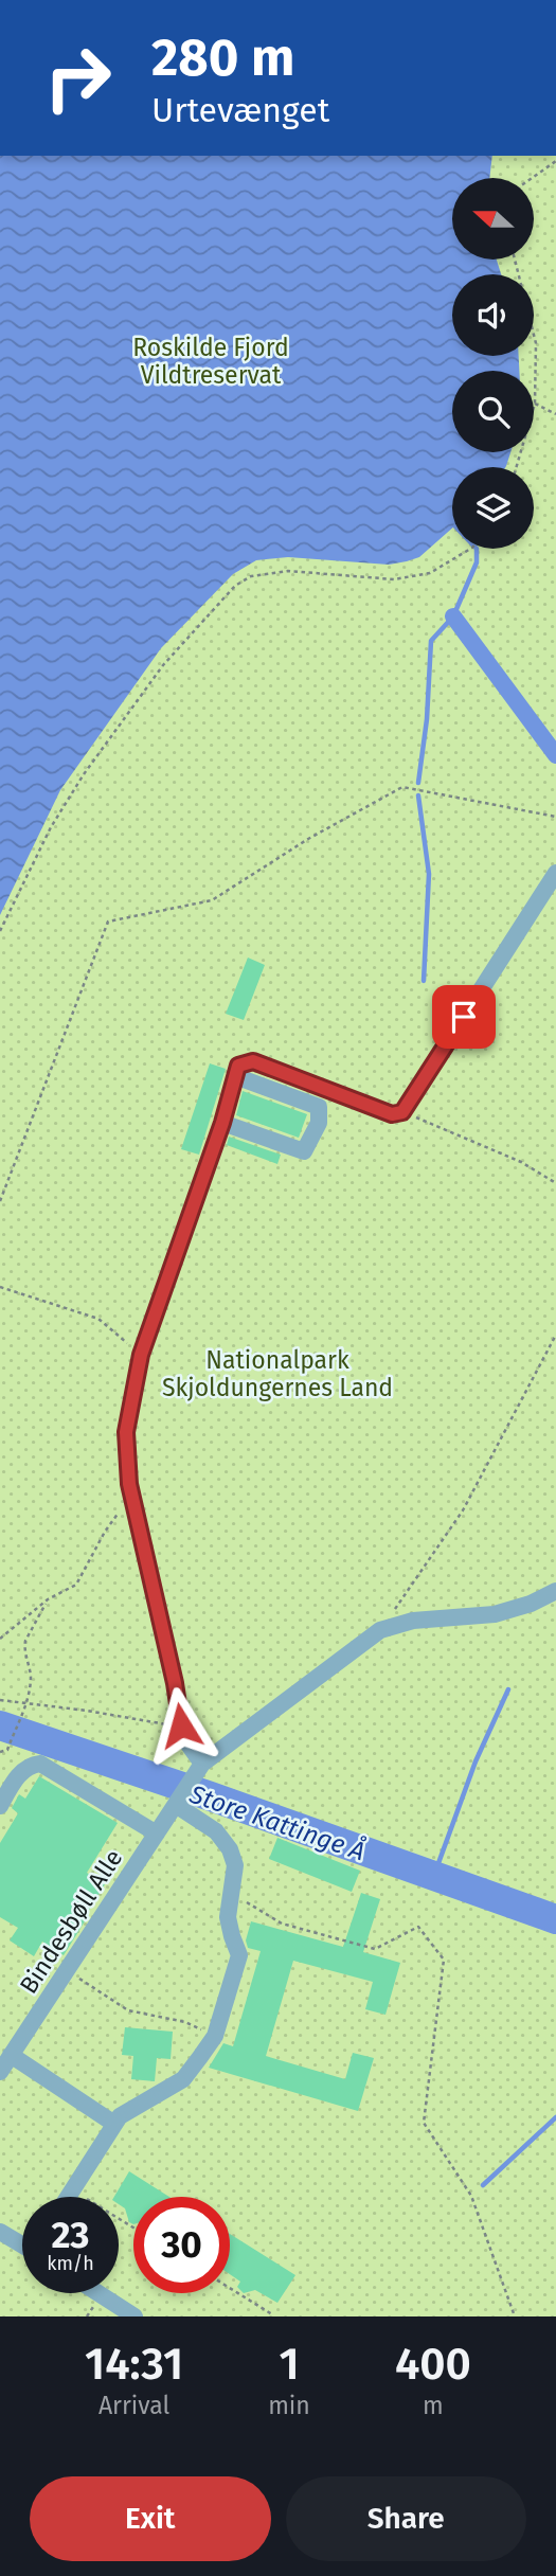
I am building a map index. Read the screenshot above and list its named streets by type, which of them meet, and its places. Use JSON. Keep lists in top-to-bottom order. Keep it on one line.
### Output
{"streets":{"street":["Bindesbøll Alle"]},"water":["Store Kattinge Å"],"parks":["Roskilde Fjord Vildtreservat","Nationalpark Skjoldungernes Land"],"north":"left","page":{"turn":["280 m","Urtevænget"],"speed":"23 km/h","limit":"30","eta":["14:31","Arrival","1","min","400","m"],"buttons":["Exit","Share"]}}
